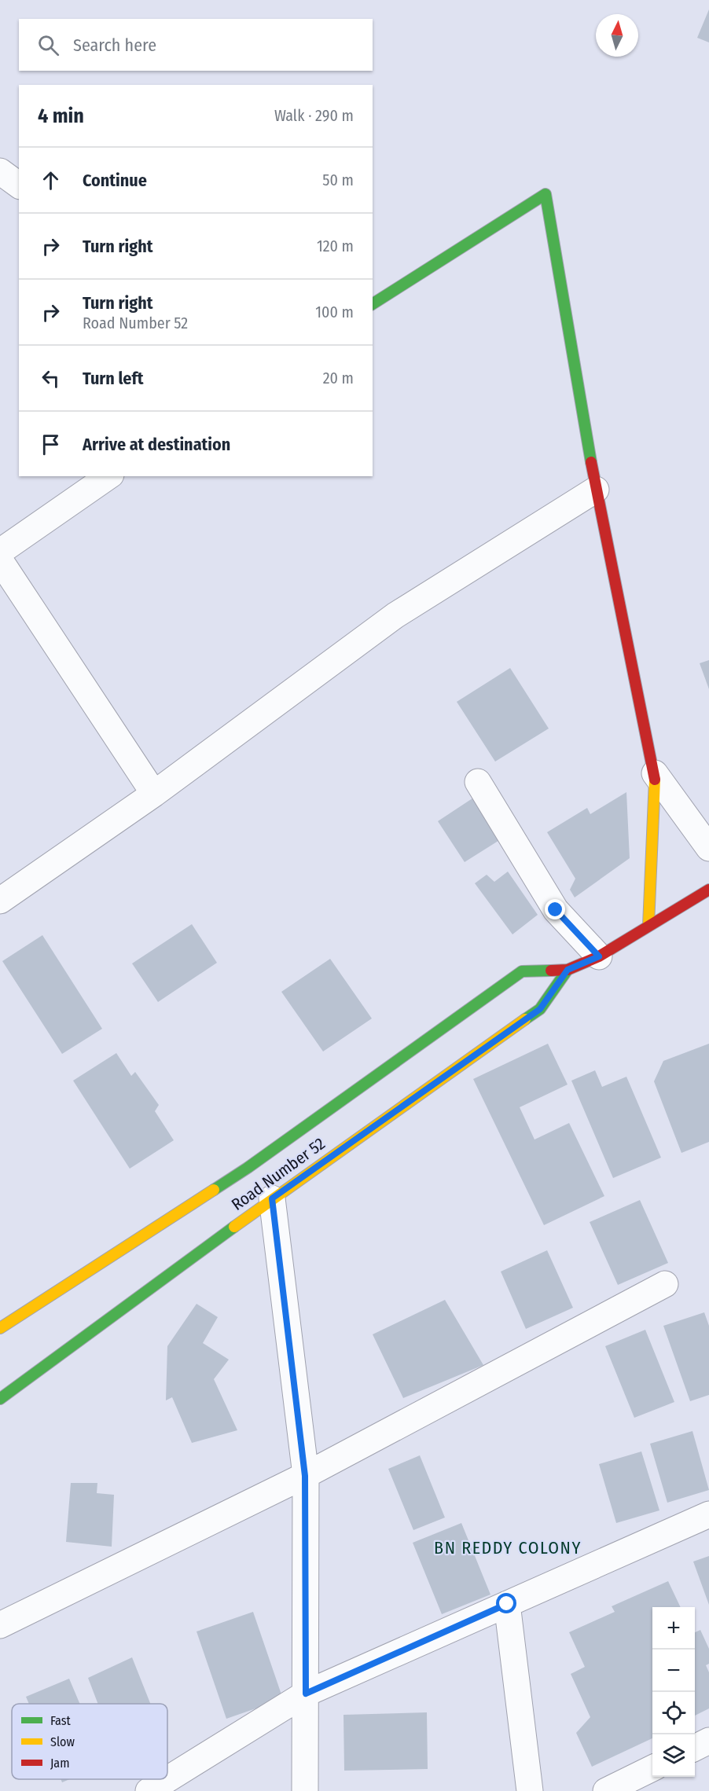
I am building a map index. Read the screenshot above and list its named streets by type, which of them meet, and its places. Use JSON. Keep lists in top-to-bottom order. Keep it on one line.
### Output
{"streets":{"main road":["Road Number 52"]},"districts":["BN REDDY COLONY"],"legend":["Fast","Slow","Jam"],"north":"top","page":{"search":"Search here","heading":["4 min","Walk · 290 m"],"list":[["Continue","50 m"],["Turn right","120 m"],["Turn right","Road Number 52","100 m"],["Turn left","20 m"],"Arrive at destination"],"map_buttons":["+","−"]}}
